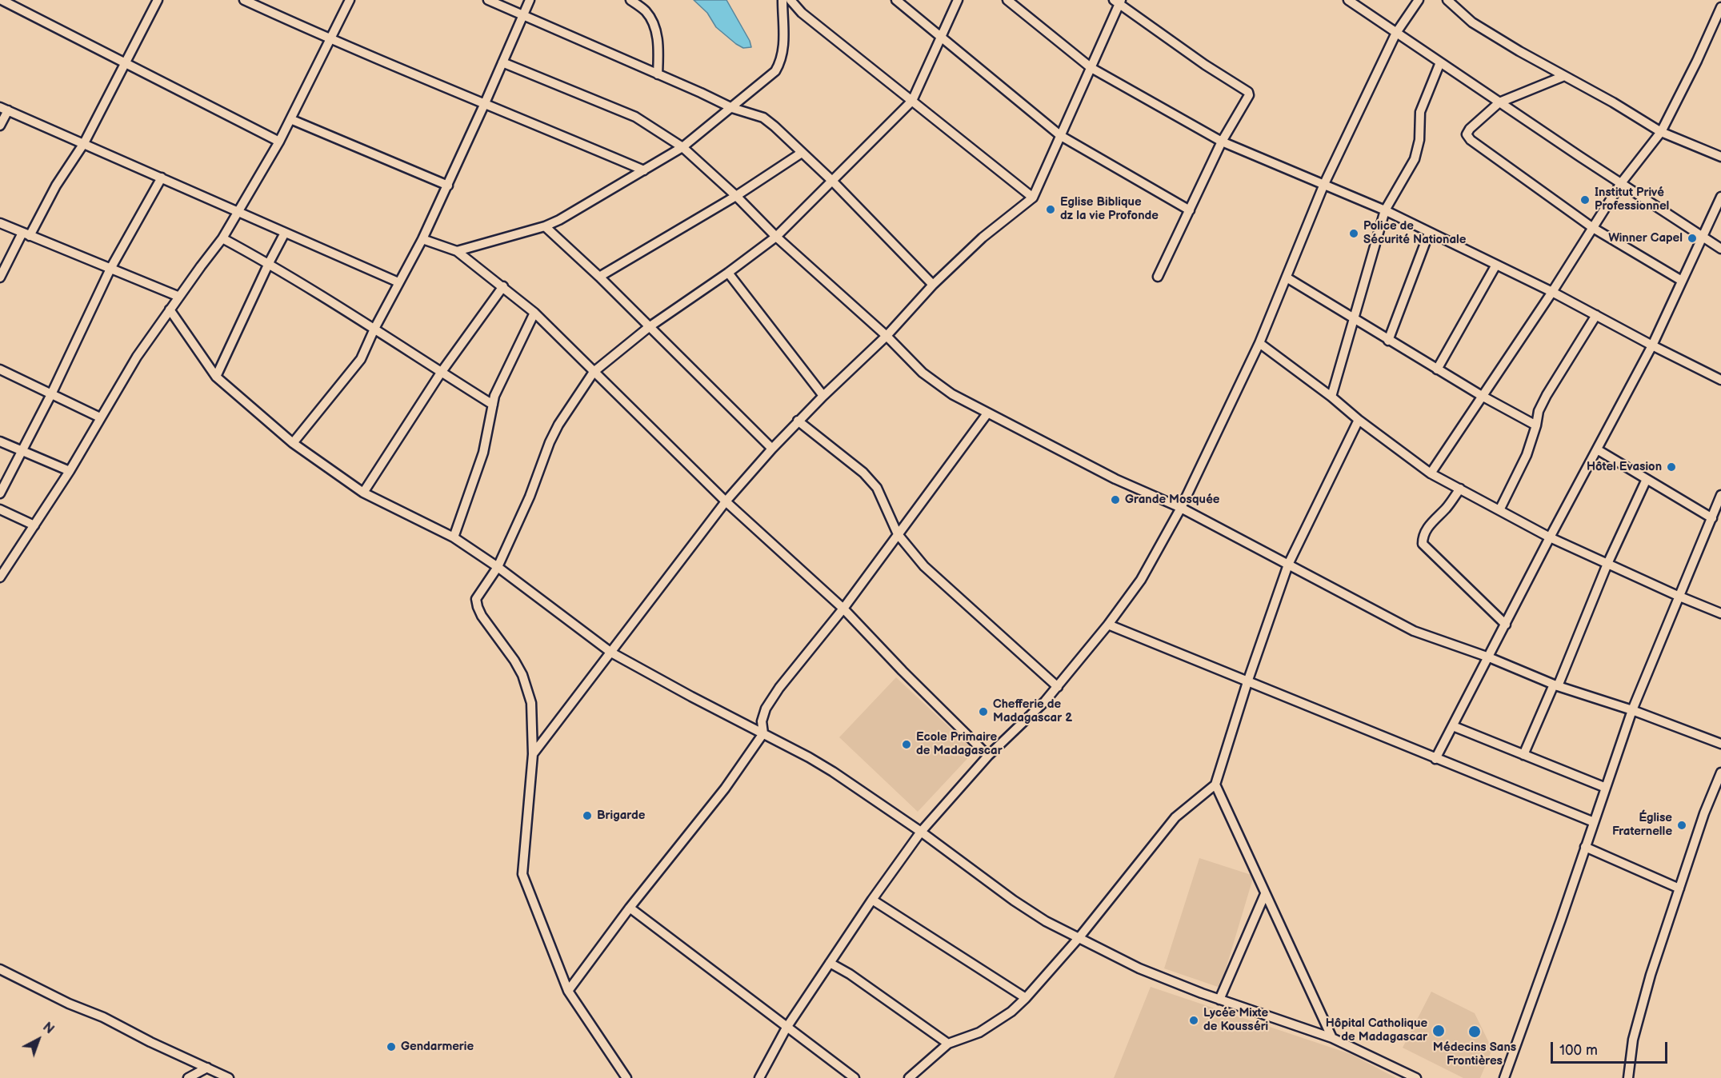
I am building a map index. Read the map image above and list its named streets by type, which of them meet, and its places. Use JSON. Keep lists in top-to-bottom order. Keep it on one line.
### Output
{"places":["Institut Privé Professionnel","Eglise Biblique dz la vie Profonde","Police de Sécurité Nationale","Winner Capel","Hôtel Evasion","Grande Mosquée","Chefferie de Madagascar 2","Ecole Primaire de Madagascar","Brigarde","Église Fraternelle","Lycée Mixte de Kousséri","Hôpital Catholique de Madagascar","Médecins Sans Frontières","Gendarmerie"],"scale_bar":"100 m","north":"top right"}
